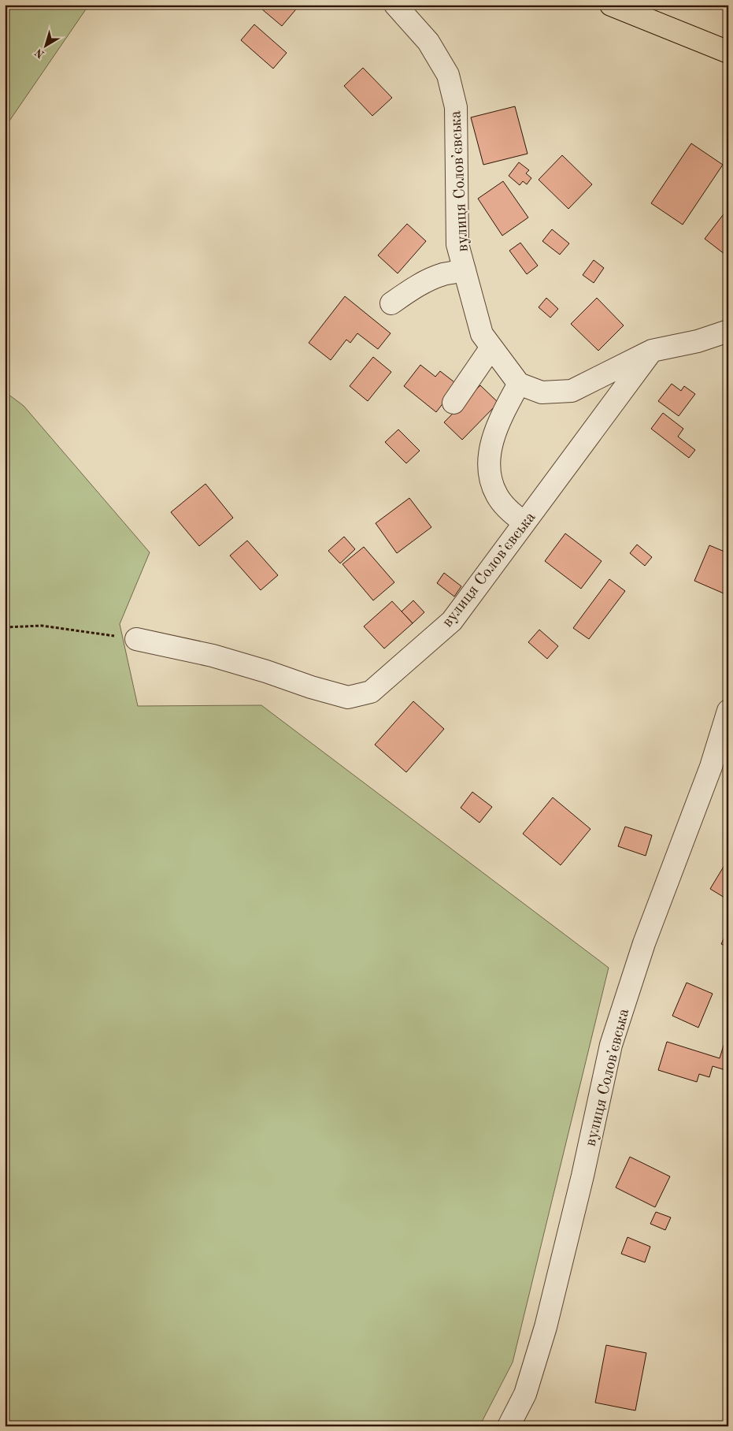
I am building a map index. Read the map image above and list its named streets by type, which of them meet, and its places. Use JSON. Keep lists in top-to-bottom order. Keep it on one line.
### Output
{"streets":{"street":["вулиця Соловʼєвська"]},"north":"bottom left"}
